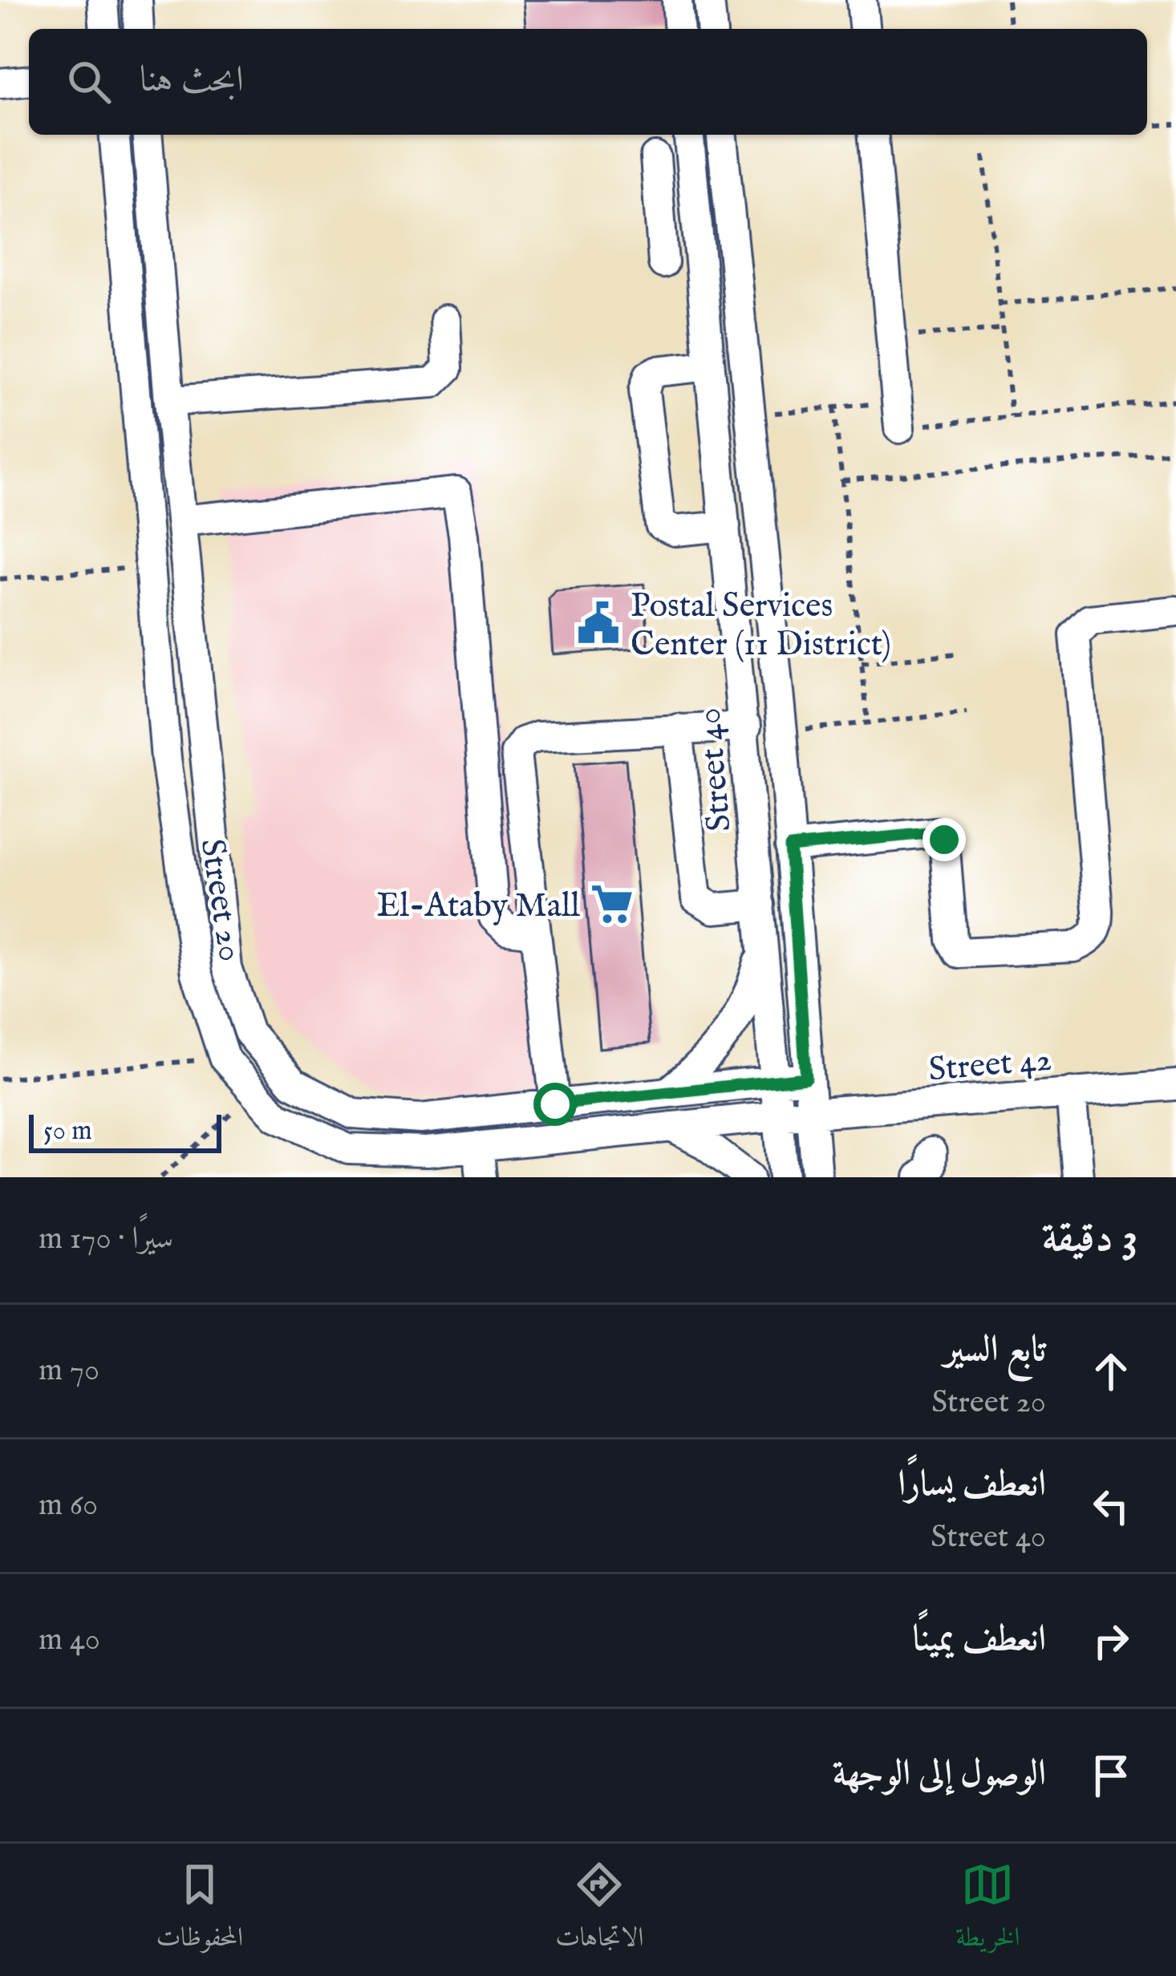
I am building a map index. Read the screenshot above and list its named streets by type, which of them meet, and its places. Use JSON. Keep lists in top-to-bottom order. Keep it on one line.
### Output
{"streets":{"street":["Street 40","Street 20","Street 42"]},"crossings":[["Street 40","Street 20"],["Street 20","Street 42"]],"places":{"public building":["Postal Services Center (11 District)"],"supermarket":["El-Ataby Mall"]},"scale_bar":"50 m","page":{"search":"ابحث هنا","scale":"50 m","heading":["3 دقيقة","سيرًا · 170 m"],"list":[["تابع السير","Street 20","70 m"],["انعطف يسارًا","Street 40","60 m"],["انعطف يمينًا","40 m"],"الوصول إلى الوجهة"],"nav":["الخريطة","الاتجاهات","المحفوظات"]}}
